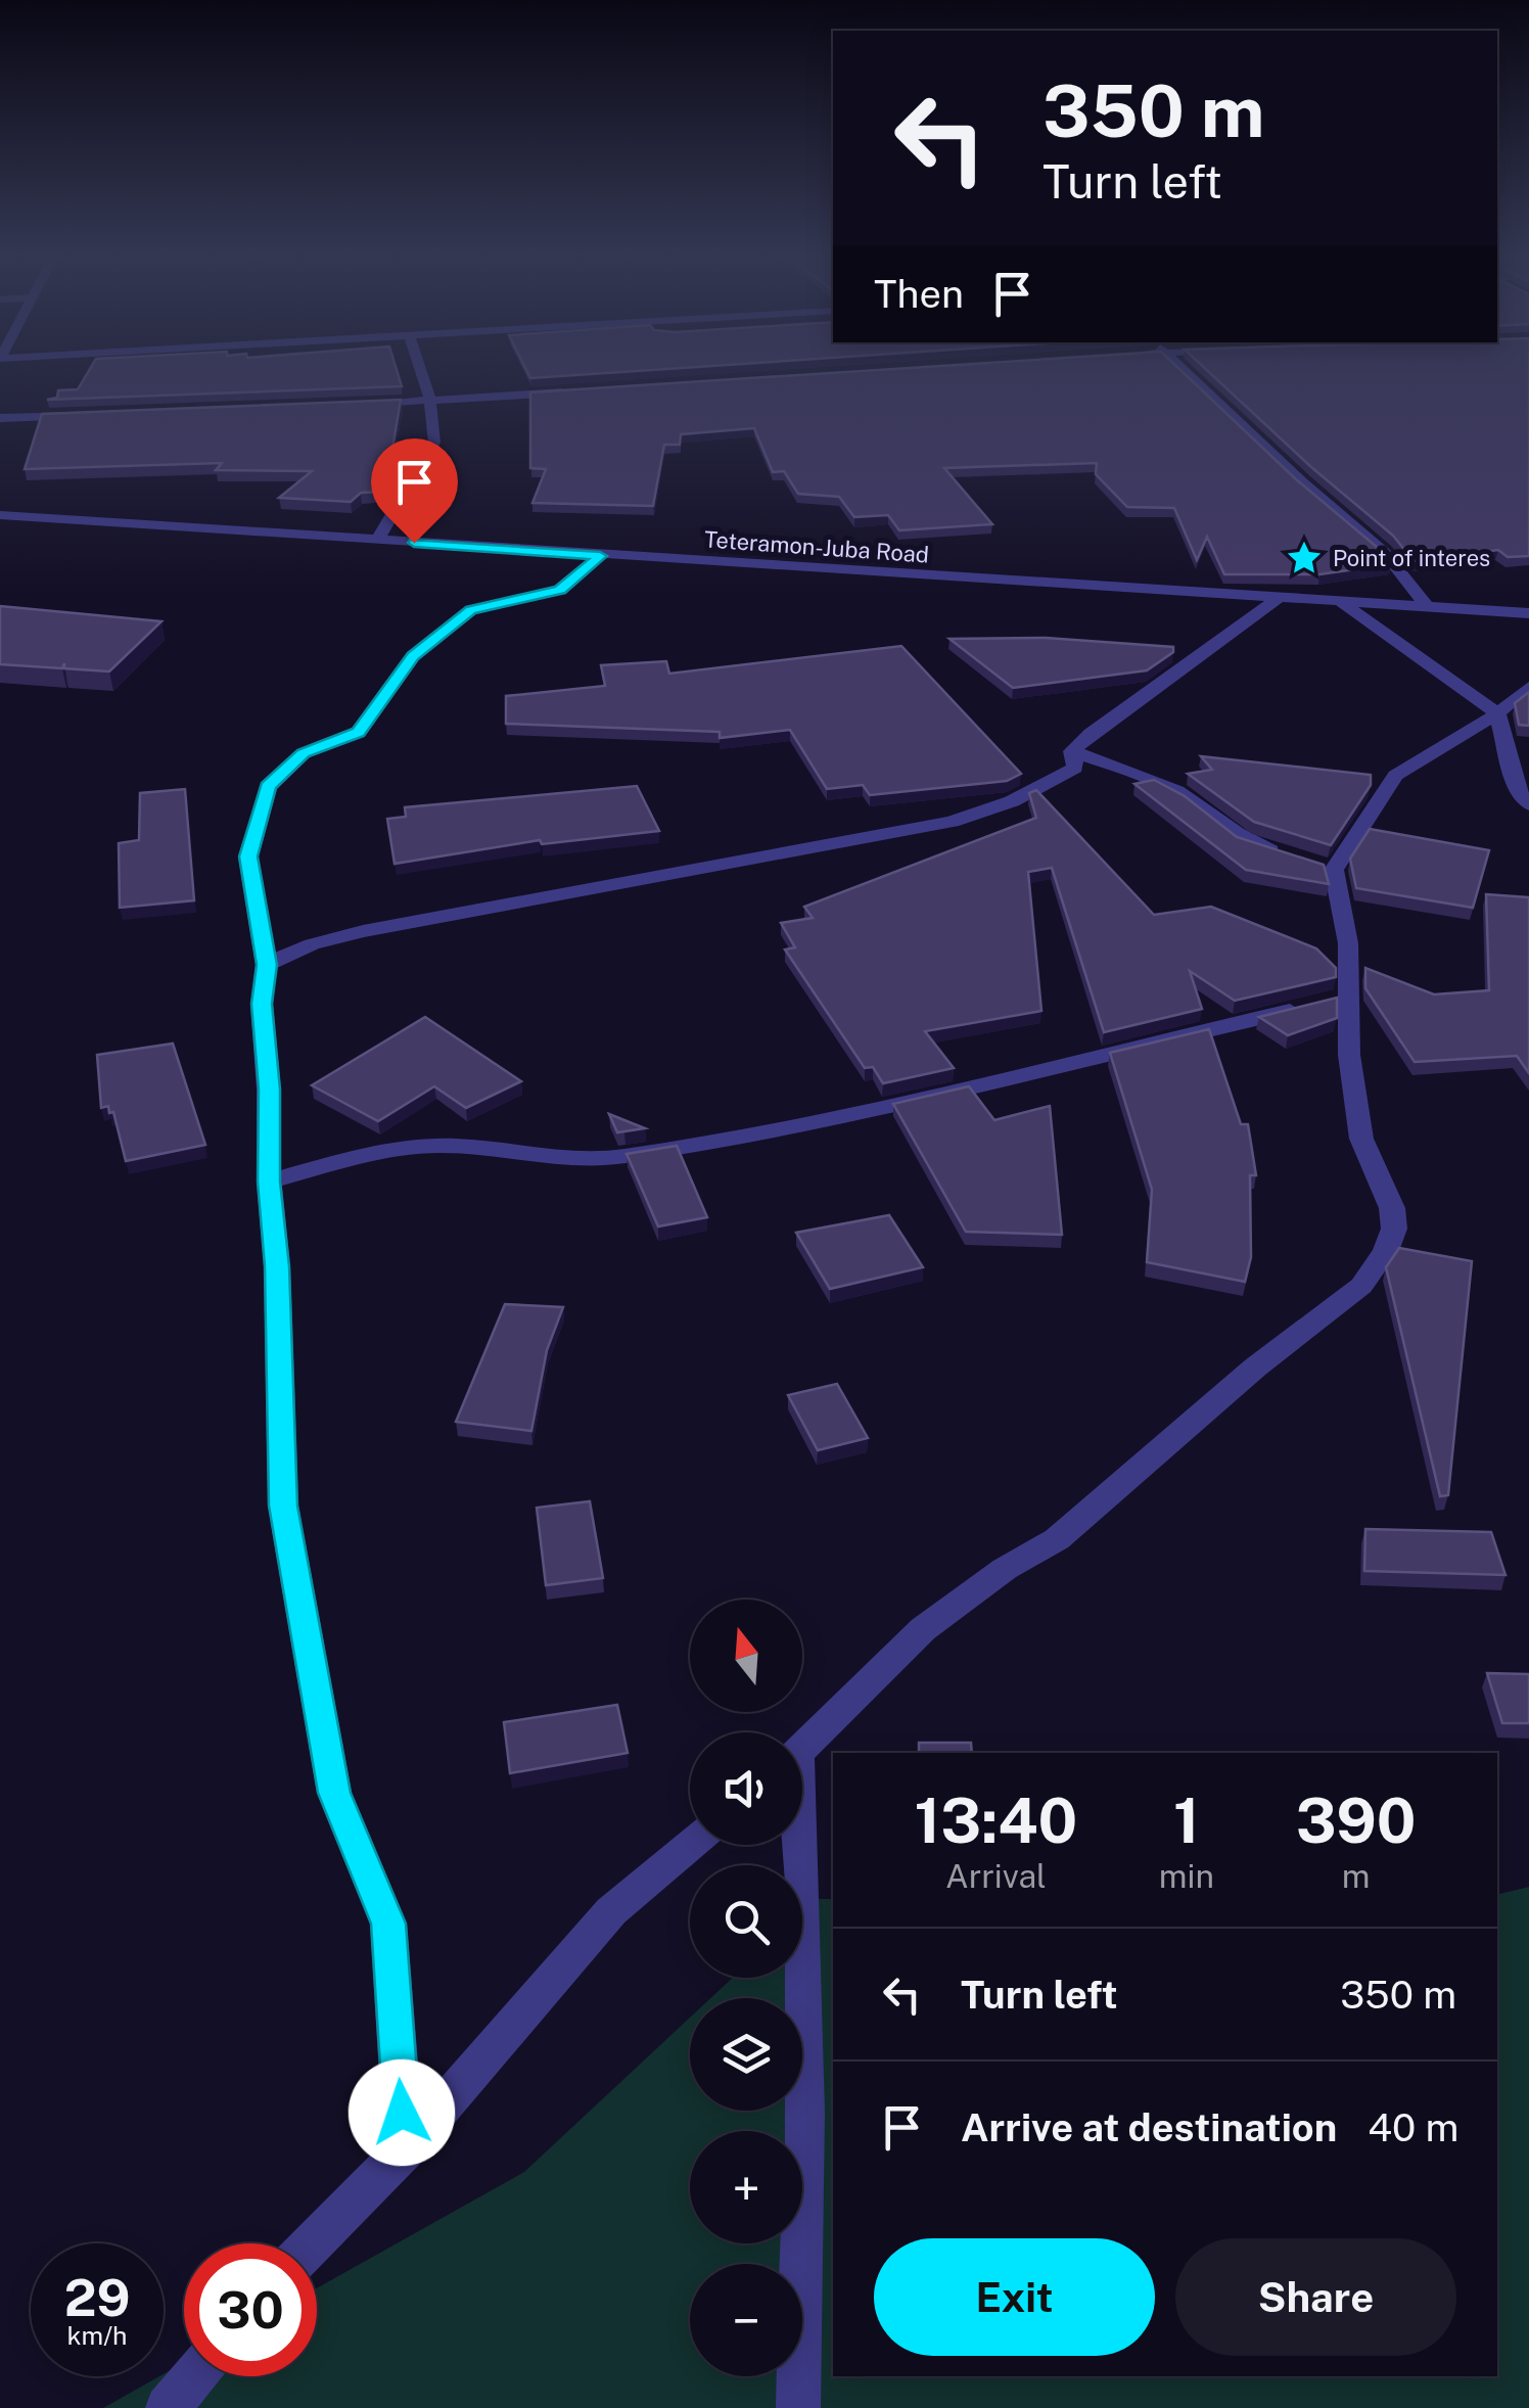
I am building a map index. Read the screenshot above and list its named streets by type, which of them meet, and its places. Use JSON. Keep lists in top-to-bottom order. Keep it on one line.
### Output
{"streets":{"street":["Teteramon-Juba Road"]},"places":{"place":["Point of interes"]},"north":"top","page":{"turn":["350 m","Turn left"],"then":"Then","map_buttons":["+","−"],"eta":["13:40","Arrival","1","min","390","m"],"list":[{"name":"Turn left","value":"350 m"},{"name":"Arrive at destination","value":"40 m"}],"buttons":["Exit","Share"],"speed":"29 km/h","limit":"30"}}
